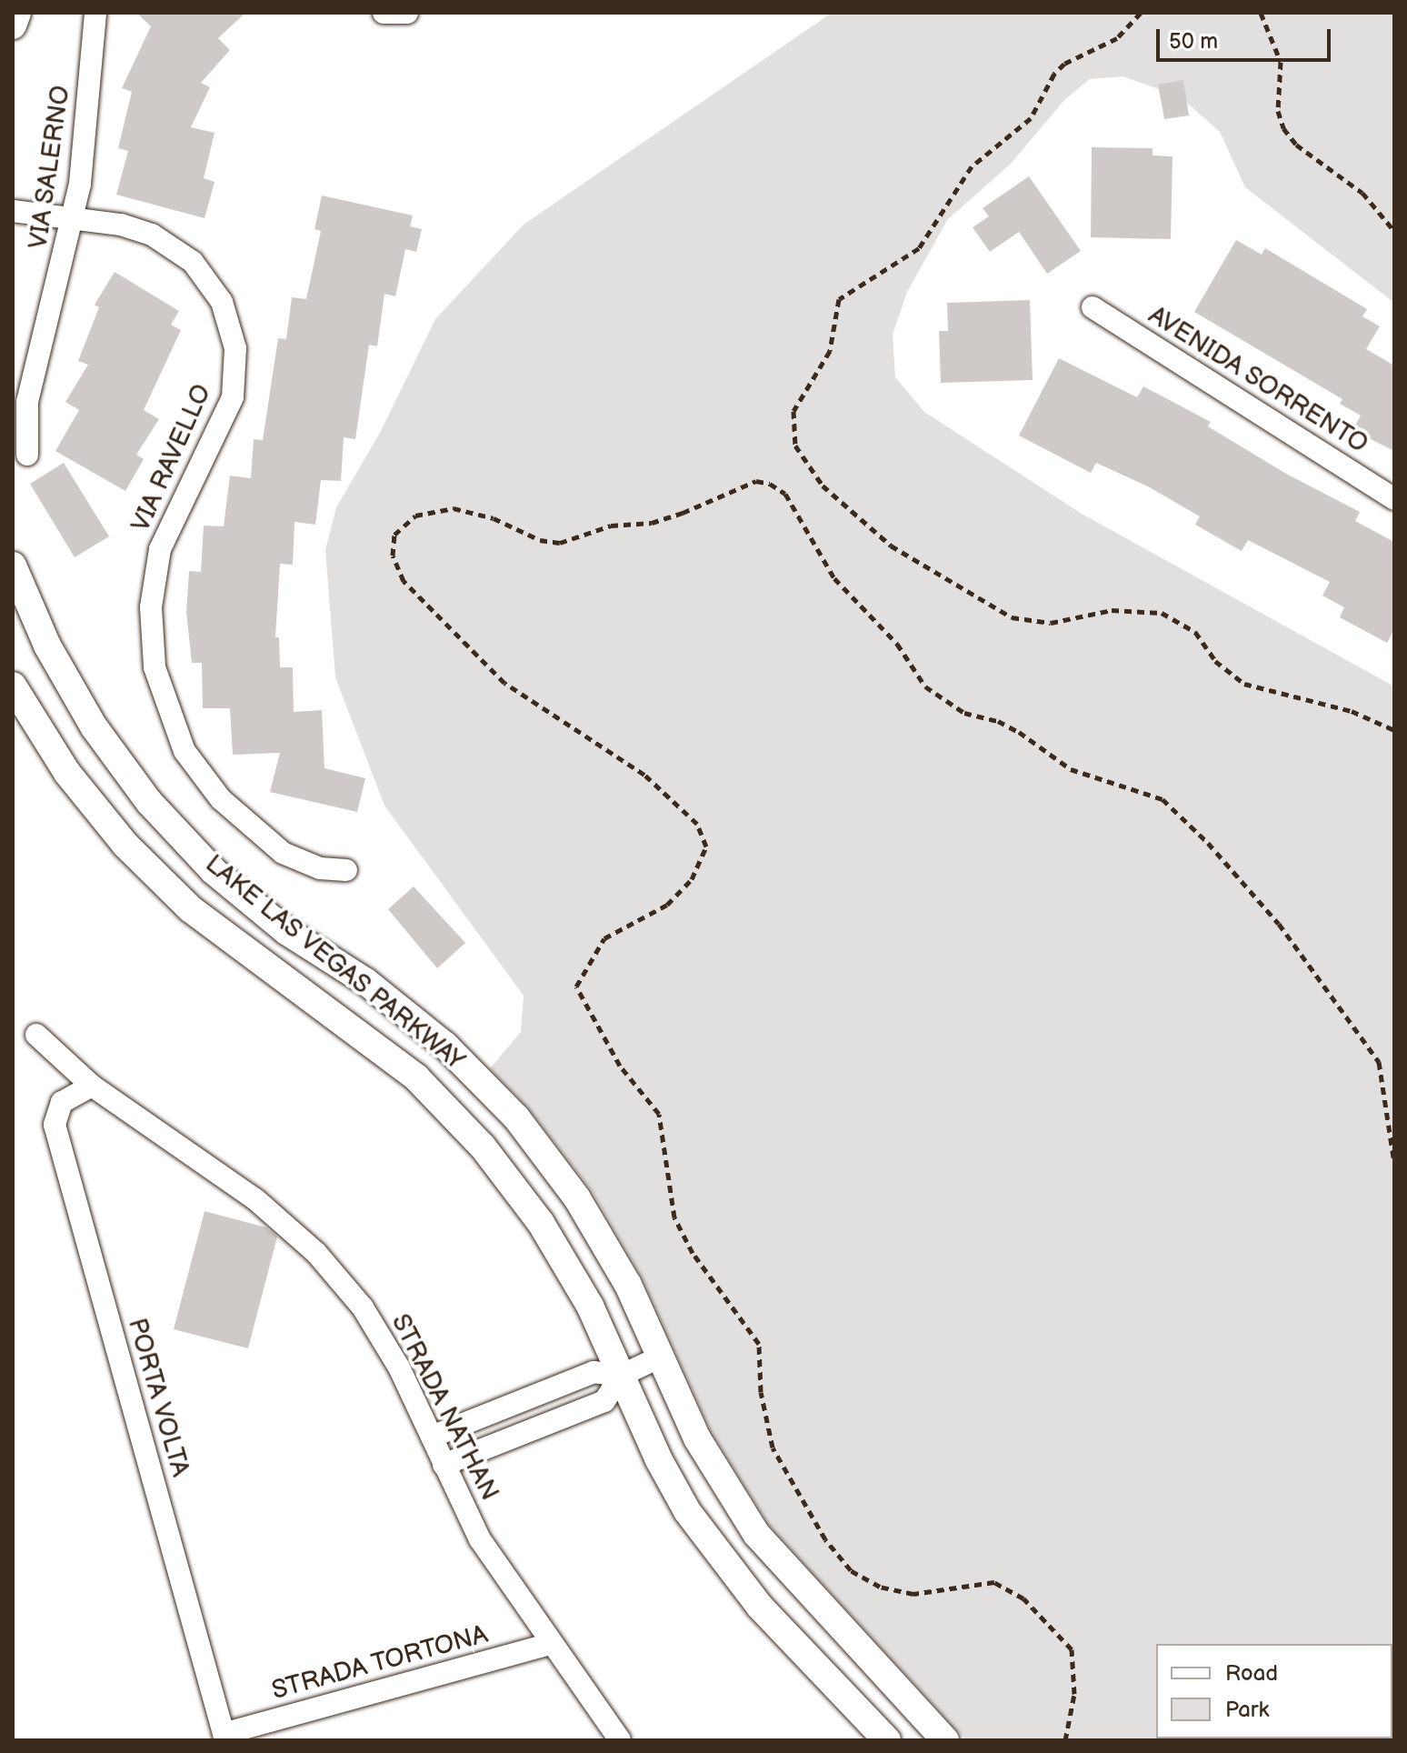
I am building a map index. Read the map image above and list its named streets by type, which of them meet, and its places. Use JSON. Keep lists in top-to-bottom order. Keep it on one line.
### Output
{"streets":{"street":["VIA SALERNO","AVENIDA SORRENTO","VIA RAVELLO","LAKE LAS VEGAS PARKWAY","PORTA VOLTA","STRADA NATHAN","STRADA TORTONA"]},"crossings":[["VIA SALERNO","VIA RAVELLO"],["PORTA VOLTA","STRADA NATHAN"],["PORTA VOLTA","STRADA TORTONA"],["STRADA NATHAN","STRADA TORTONA"]],"legend":["Road","Park"],"scale_bar":"50 m"}
